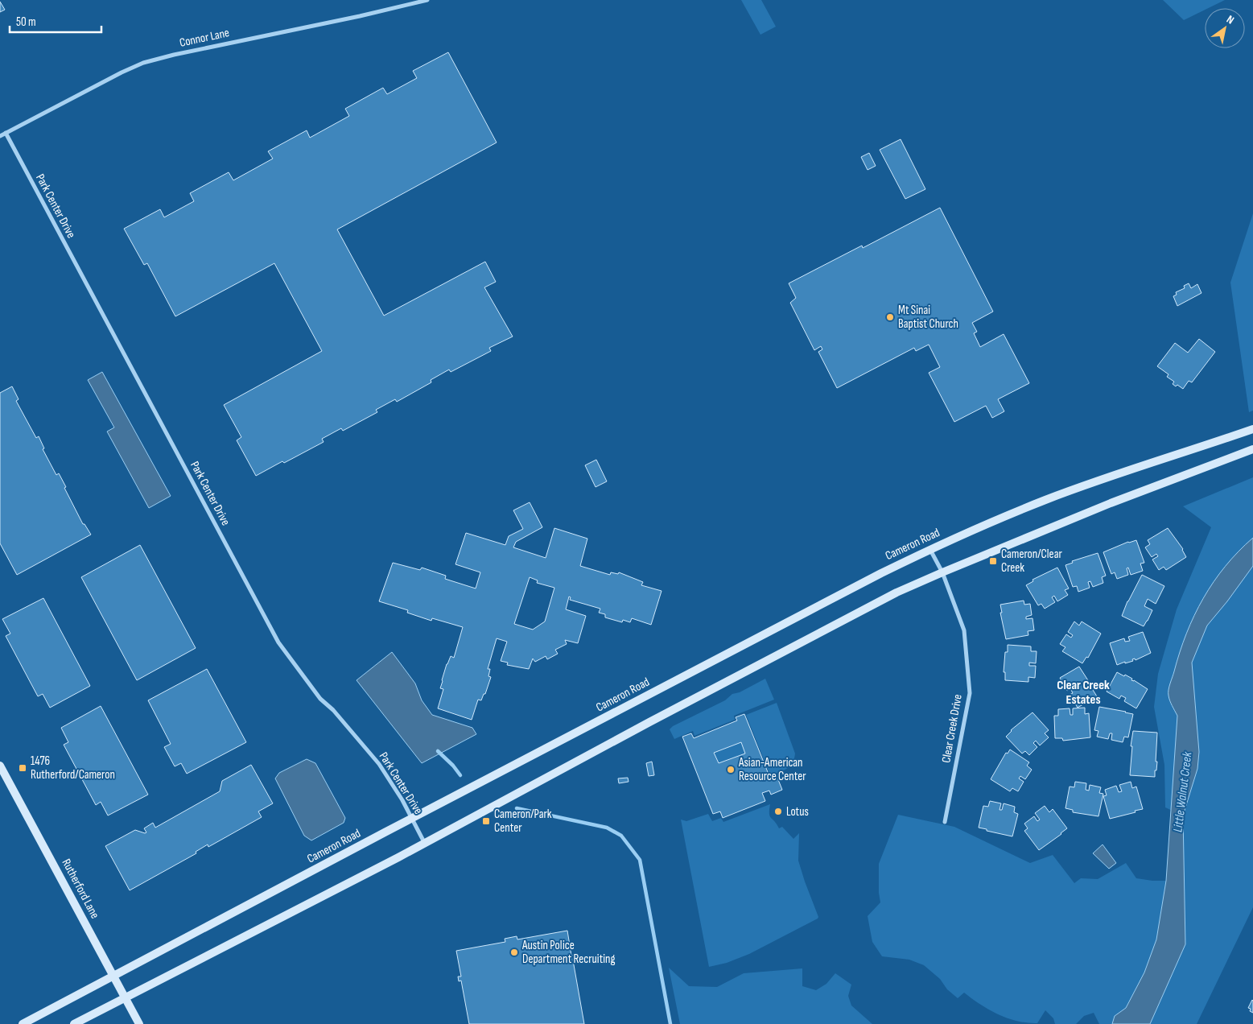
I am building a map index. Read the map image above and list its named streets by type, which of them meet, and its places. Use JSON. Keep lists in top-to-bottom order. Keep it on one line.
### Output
{"streets":{"main road":["Cameron Road","Rutherford Lane"],"street":["Connor Lane","Park Center Drive","Clear Creek Drive"]},"crossings":[["Connor Lane","Park Center Drive"],["Park Center Drive","Cameron Road"],["Cameron Road","Clear Creek Drive"],["Cameron Road","Rutherford Lane"]],"districts":["Clear Creek Estates"],"water":["Little Walnut Creek"],"places":{"other":["Mt Sinai Baptist Church","Asian-American Resource Center","Lotus","Austin Police Department Recruiting"],"transit":["Cameron/Clear Creek","1476 Rutherford/Cameron","Cameron/Park Center"]},"scale_bar":"50 m","north":"top right"}
